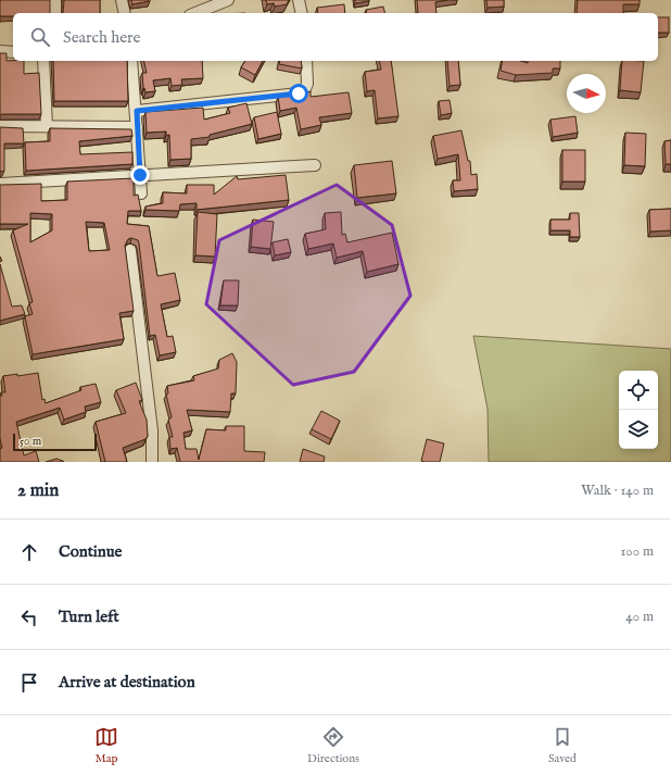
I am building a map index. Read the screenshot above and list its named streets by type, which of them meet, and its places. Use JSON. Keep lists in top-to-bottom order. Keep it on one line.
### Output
{"scale_bar":"50 m","north":"right","page":{"search":"Search here","scale":"50 m","heading":["2 min","Walk · 140 m"],"list":[["Continue","100 m"],["Turn left","40 m"],"Arrive at destination"],"nav":["Map","Directions","Saved"]}}
